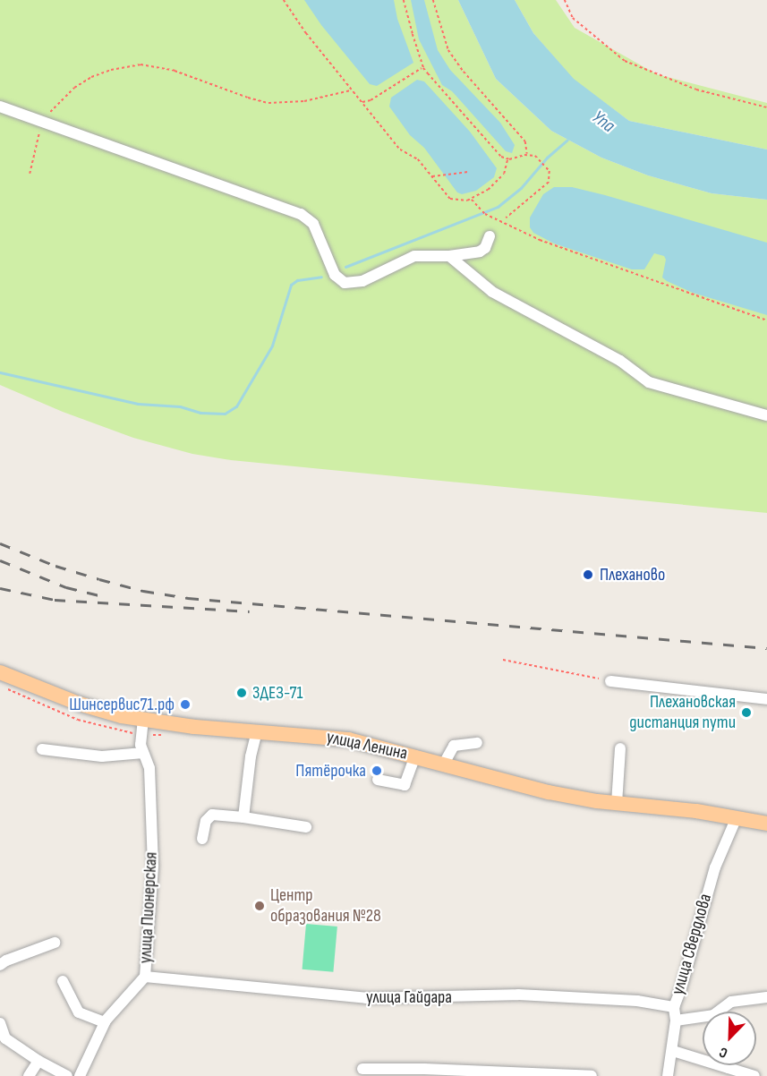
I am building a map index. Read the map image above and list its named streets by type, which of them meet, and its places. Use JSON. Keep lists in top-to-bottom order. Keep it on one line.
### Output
{"streets":{"main road":["улица Ленина"],"street":["улица Пионерская","улица Свердлова","улица Гайдара"]},"crossings":[["улица Ленина","улица Пионерская"],["улица Ленина","улица Свердлова"],["улица Пионерская","улица Гайдара"],["улица Свердлова","улица Гайдара"]],"water":["Упа"],"places":["Плеханово","3ДЕЗ-71","Шинсервис71.рф","Плехановская дистанция пути","Пятёрочка","Центр образования №28"],"north":"bottom left"}
